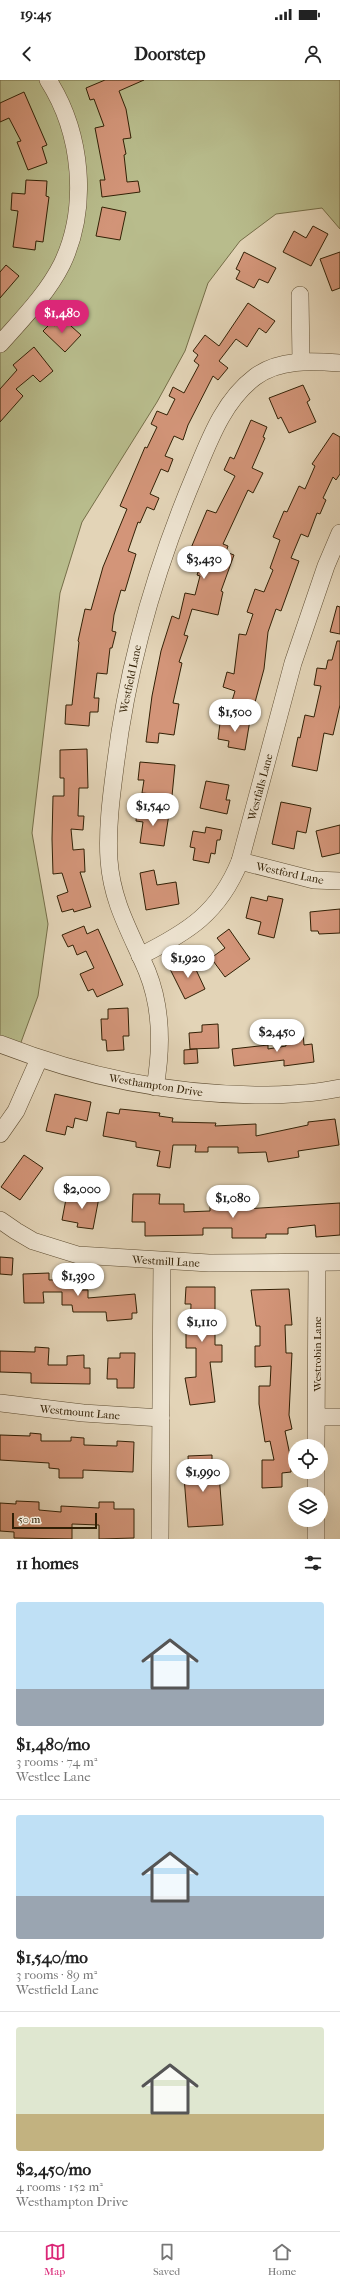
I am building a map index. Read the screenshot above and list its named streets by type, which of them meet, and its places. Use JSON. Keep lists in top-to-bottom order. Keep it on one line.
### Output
{"streets":{"street":["Westfield Lane","Westfalls Lane","Westford Lane","Westhampton Drive","Westmill Lane","Westrobin Lane","Westmount Lane"]},"crossings":[["Westfield Lane","Westfalls Lane"],["Westfield Lane","Westhampton Drive"],["Westfalls Lane","Westford Lane"],["Westmill Lane","Westrobin Lane"]],"scale_bar":"50 m","page":{"status":"19:45","header":"Doorstep","price":["$1,480","$3,430","$1,500","$1,540","$1,920","$2,450","$2,000","$1,080","$1,390","$1,110","$1,990"],"scale":"50 m","heading":"11 homes","list":[{"name":"$1,480/mo","note":"3 rooms · 74 m² · Westlee Lane"},{"name":"$1,540/mo","note":"3 rooms · 89 m² · Westfield Lane"},{"name":"$2,450/mo","note":"4 rooms · 152 m² · Westhampton Drive"}],"tabs":["Map","Saved","Home"]}}
